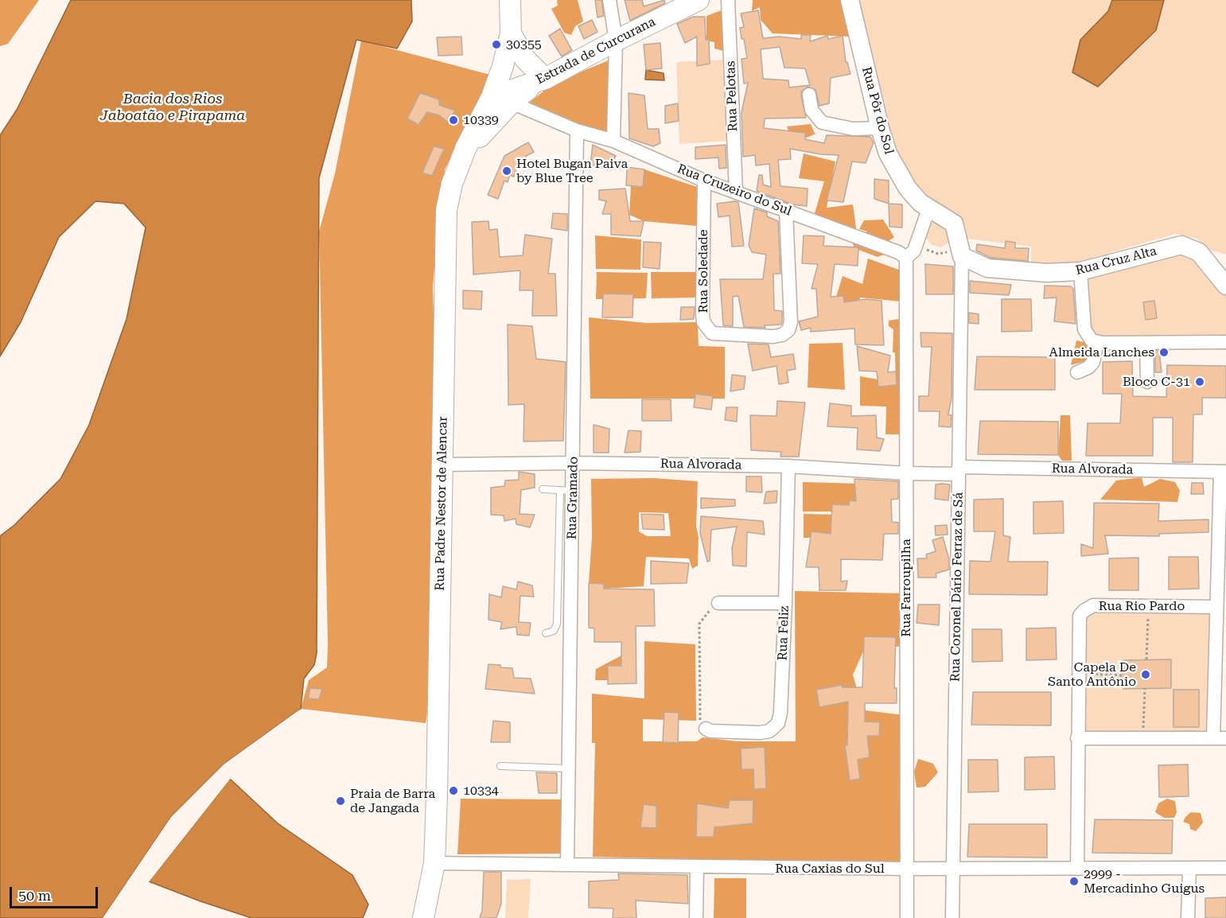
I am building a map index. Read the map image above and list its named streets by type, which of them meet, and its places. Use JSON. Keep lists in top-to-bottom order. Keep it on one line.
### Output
{"streets":{"main road":["Estrada de Curcurana","Rua Pôr do Sol","Rua Cruz Alta","Rua Padre Nestor de Alencar"],"street":["Rua Pelotas","Rua Cruzeiro do Sul","Rua Soledade","Rua Alvorada","Rua Gramado","Rua Coronel Dário Ferraz de Sá","Rua Farroupilha","Rua Rio Pardo","Rua Feliz","Rua Caxias do Sul"]},"crossings":[["Estrada de Curcurana","Rua Padre Nestor de Alencar"],["Rua Pelotas","Rua Cruzeiro do Sul"],["Rua Pôr do Sol","Rua Cruz Alta"],["Rua Pôr do Sol","Rua Coronel Dário Ferraz de Sá"],["Rua Cruzeiro do Sul","Rua Soledade"],["Rua Cruzeiro do Sul","Rua Gramado"],["Rua Cruzeiro do Sul","Rua Farroupilha"],["Rua Cruz Alta","Rua Coronel Dário Ferraz de Sá"],["Rua Alvorada","Rua Gramado"],["Rua Alvorada","Rua Padre Nestor de Alencar"],["Rua Alvorada","Rua Coronel Dário Ferraz de Sá"],["Rua Alvorada","Rua Farroupilha"],["Rua Alvorada","Rua Feliz"],["Rua Gramado","Rua Caxias do Sul"],["Rua Padre Nestor de Alencar","Rua Caxias do Sul"],["Rua Coronel Dário Ferraz de Sá","Rua Caxias do Sul"],["Rua Farroupilha","Rua Caxias do Sul"],["Rua Rio Pardo","Rua Caxias do Sul"]],"water":["Bacia dos Rios Jaboatão e Pirapama"],"places":["30355","10339","Hotel Bugan Paiva by Blue Tree","Almeida Lanches","Bloco C-31","Capela De Santo Antônio","10334","Praia de Barra de Jangada","2999 - Mercadinho Guigus"],"scale_bar":"50 m"}
